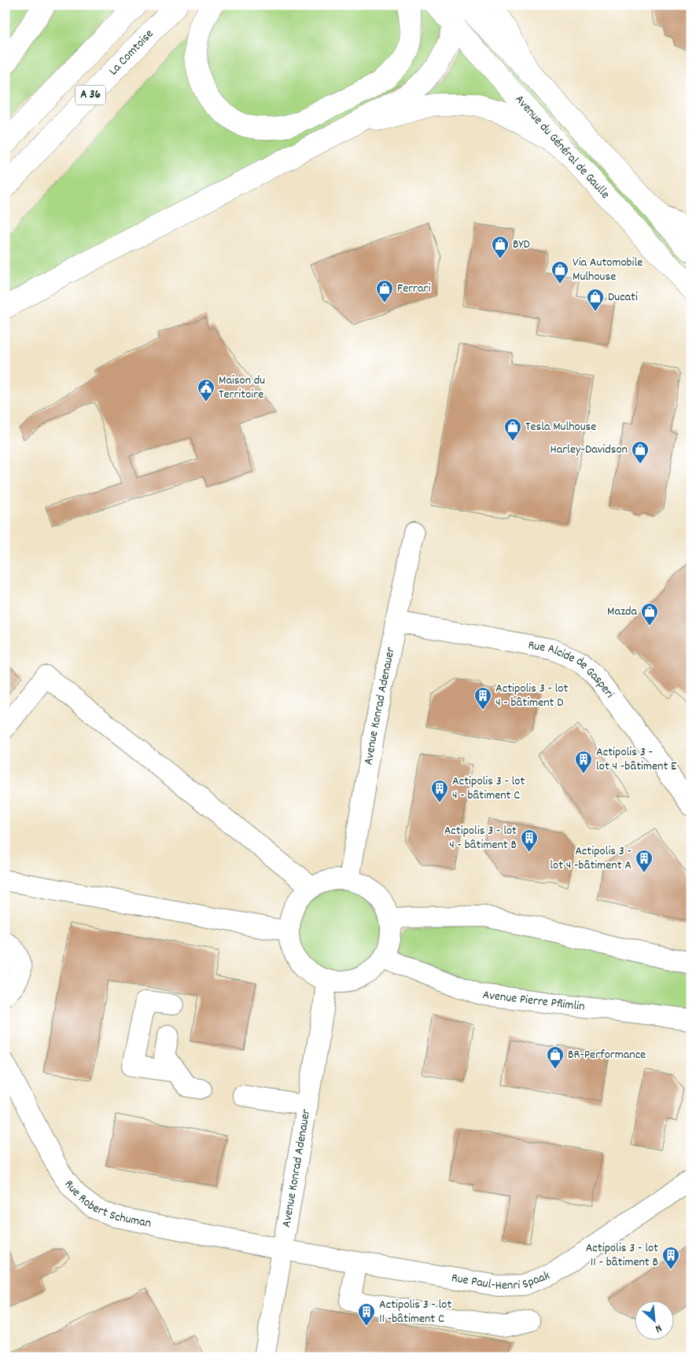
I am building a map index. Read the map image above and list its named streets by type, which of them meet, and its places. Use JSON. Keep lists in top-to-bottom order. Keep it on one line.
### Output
{"streets":{"main road":["La Comtoise","A 36","Avenue du Général de Gaulle"],"street":["Rue Alcide de Gasperi","Avenue Konrad Adenauer","Avenue Pierre Pflimlin","Rue Robert Schuman","Rue Paul-Henri Spaak"]},"crossings":[["Rue Alcide de Gasperi","Avenue Konrad Adenauer"],["Avenue Konrad Adenauer","Avenue Pierre Pflimlin"],["Avenue Konrad Adenauer","Rue Robert Schuman"],["Avenue Konrad Adenauer","Rue Paul-Henri Spaak"],["Rue Robert Schuman","Rue Paul-Henri Spaak"]],"places":{"shop":["BYD","Via Automobile Mulhouse","Ferrari","Ducati","Tesla Mulhouse","Harley-Davidson","Mazda","BR-Performance"],"public building":["Maison du Territoire"],"building":["Actipolis 3 - lot 4 - bâtiment D","Actipolis 3 - lot 4 -bâtiment E","Actipolis 3 - lot 4 - bâtiment C","Actipolis 3 - lot 4 - bâtiment B","Actipolis 3 - lot 4 -bâtiment A","Actipolis 3 - lot 11 - bâtiment B","Actipolis 3 - lot 11 -bâtiment C"]},"north":"bottom right"}
